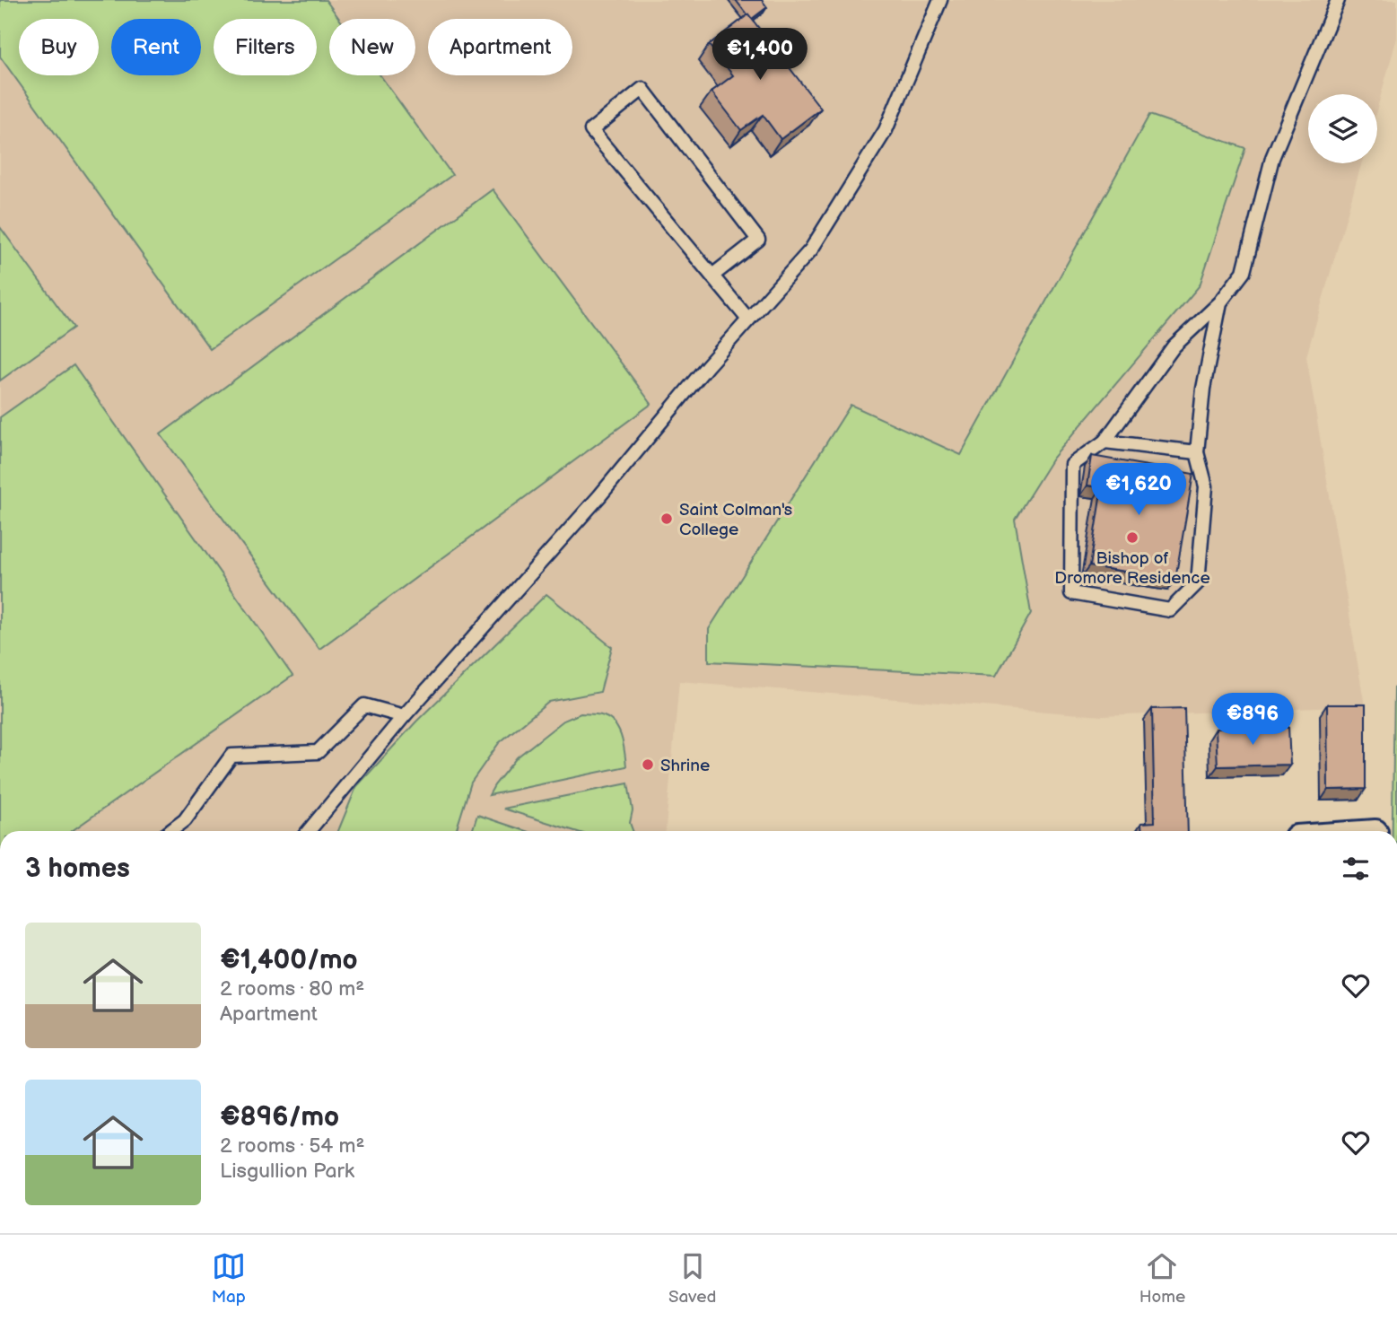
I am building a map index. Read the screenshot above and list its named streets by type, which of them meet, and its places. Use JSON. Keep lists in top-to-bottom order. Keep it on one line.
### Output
{"places":["Saint Colman's College","Bishop of Dromore Residence","Shrine"],"page":{"chip":["Buy","Rent","Filters","New","Apartment"],"price":["€1,400","€1,620","€896"],"heading":"3 homes","list":[{"name":"€1,400/mo","note":"2 rooms · 80 m² · Apartment"},{"name":"€896/mo","note":"2 rooms · 54 m² · Lisgullion Park"}],"tabs":["Map","Saved","Home"]}}
